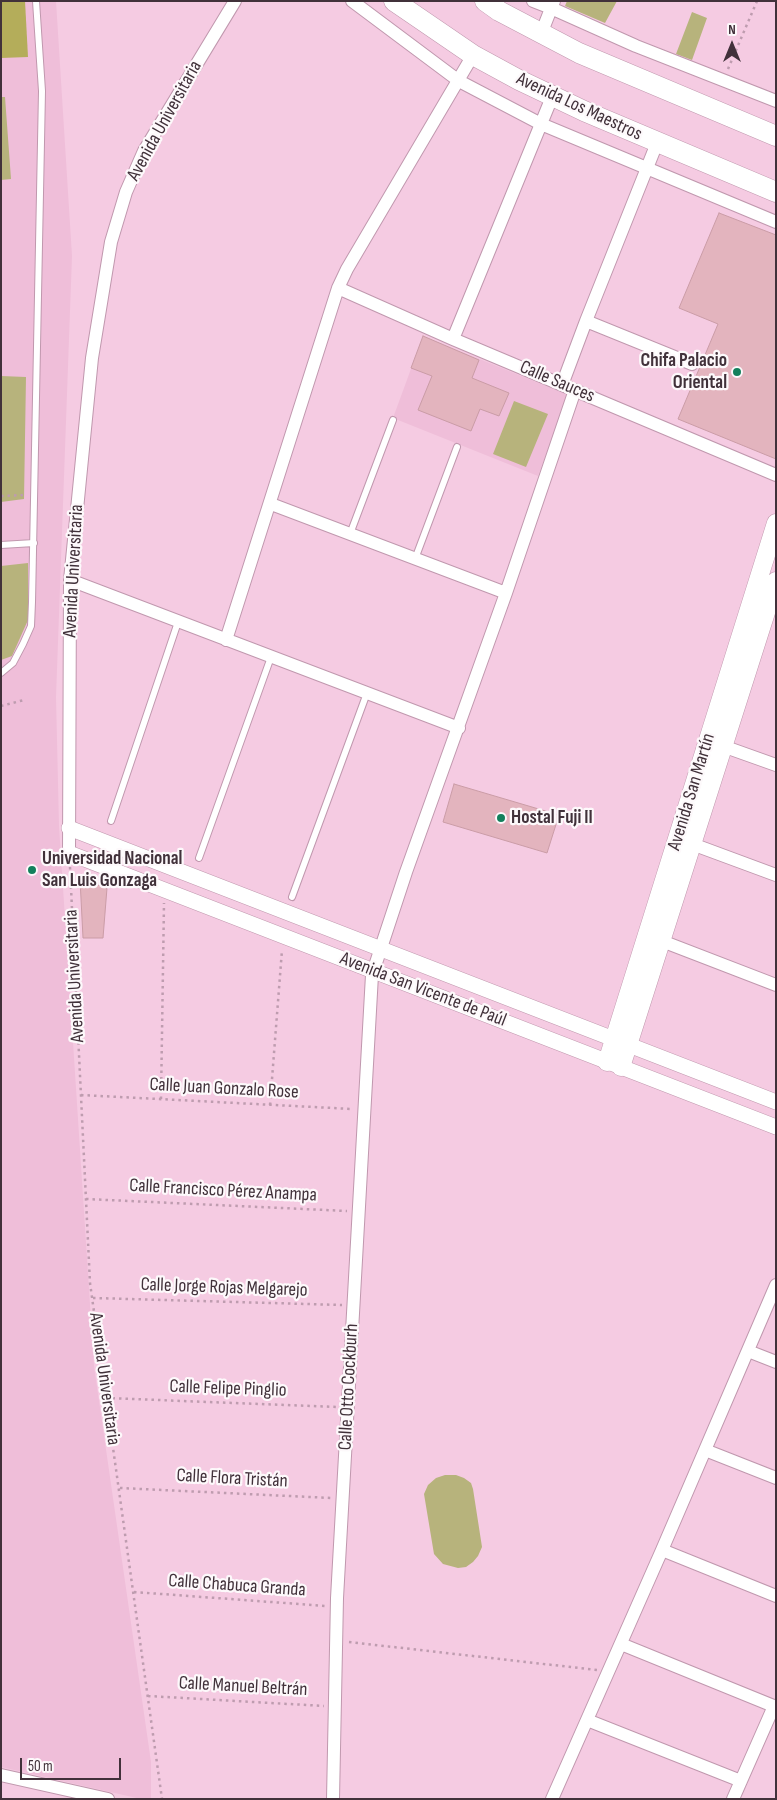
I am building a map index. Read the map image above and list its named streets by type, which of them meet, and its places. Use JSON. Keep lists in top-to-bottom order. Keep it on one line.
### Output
{"streets":{"highway":["Avenida Los Maestros"],"main road":["Avenida San Martín"],"street":["Avenida Universitaria","Calle Sauces","Avenida San Vicente de Paúl","Calle Otto Cockburh"],"path":["Calle Juan Gonzalo Rose","Calle Francisco Pérez Anampa","Calle Jorge Rojas Melgarejo","Calle Felipe Pinglio","Calle Flora Tristán","Calle Chabuca Granda","Calle Manuel Beltrán"]},"crossings":[["Avenida Universitaria","Avenida San Vicente de Paúl"],["Avenida Universitaria","Calle Juan Gonzalo Rose"],["Avenida Universitaria","Calle Francisco Pérez Anampa"],["Avenida Universitaria","Calle Jorge Rojas Melgarejo"],["Avenida Universitaria","Calle Felipe Pinglio"],["Avenida Universitaria","Calle Flora Tristán"],["Avenida Universitaria","Calle Chabuca Granda"],["Avenida Universitaria","Calle Manuel Beltrán"],["Calle Sauces","Calle Otto Cockburh"],["Avenida San Martín","Avenida San Vicente de Paúl"],["Calle Juan Gonzalo Rose","Calle Otto Cockburh"],["Calle Francisco Pérez Anampa","Calle Otto Cockburh"],["Calle Jorge Rojas Melgarejo","Calle Otto Cockburh"],["Calle Otto Cockburh","Calle Felipe Pinglio"],["Calle Otto Cockburh","Calle Flora Tristán"],["Calle Otto Cockburh","Calle Chabuca Granda"],["Calle Otto Cockburh","Calle Manuel Beltrán"]],"places":["Chifa Palacio Oriental","Hostal Fuji II","Universidad Nacional San Luis Gonzaga"],"scale_bar":"50 m","north":"top"}
